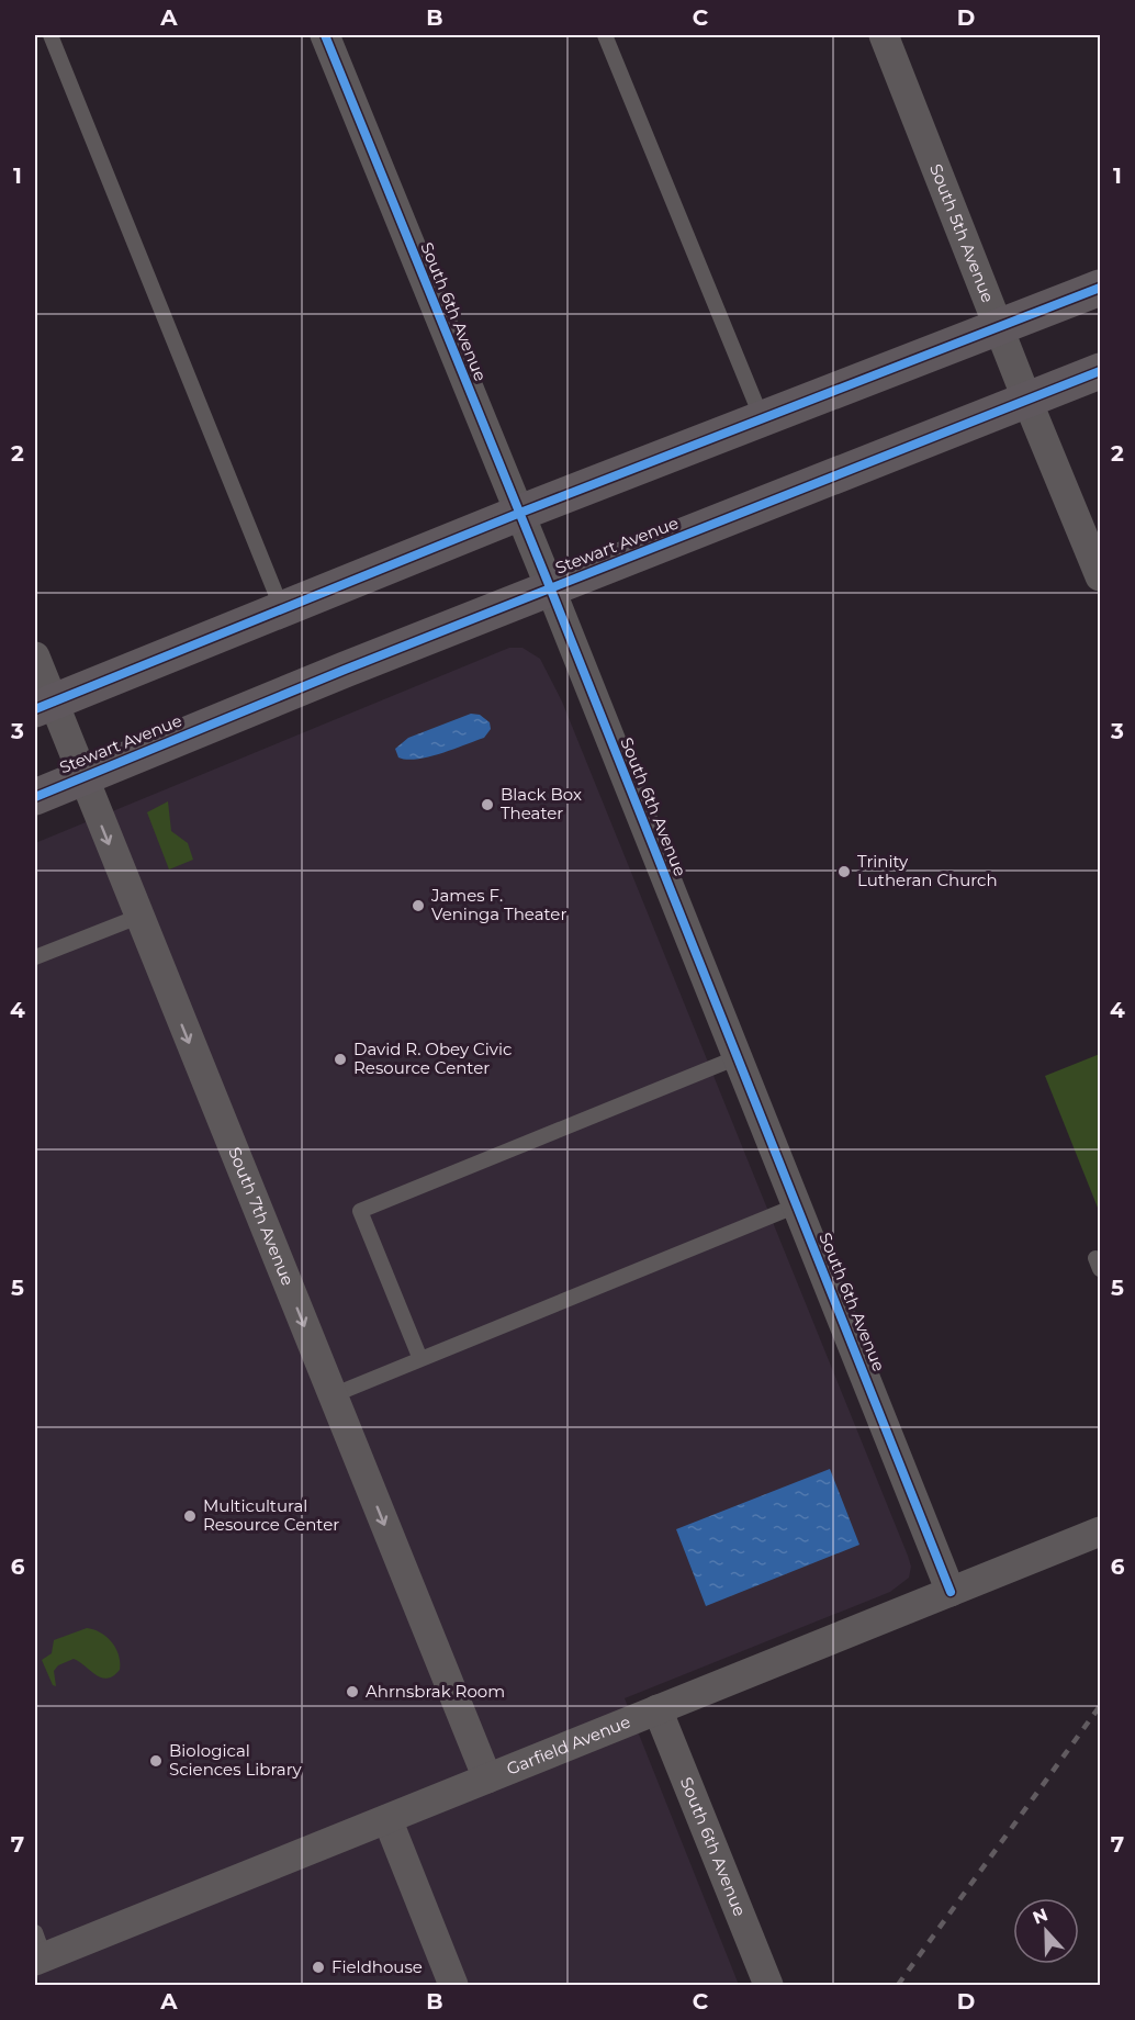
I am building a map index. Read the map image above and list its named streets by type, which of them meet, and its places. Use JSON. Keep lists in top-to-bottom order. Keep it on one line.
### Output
{"streets":{"main road":["Stewart Avenue"],"street":["South 5th Avenue","South 6th Avenue","South 7th Avenue","Garfield Avenue"]},"crossings":[["South 5th Avenue","Stewart Avenue"],["South 6th Avenue","Stewart Avenue"],["South 6th Avenue","Garfield Avenue"],["Stewart Avenue","South 7th Avenue"],["South 7th Avenue","Garfield Avenue"]],"one_way":["South 7th Avenue"],"places":["Black Box Theater","Trinity Lutheran Church","James F. Veninga Theater","David R. Obey Civic Resource Center","Multicultural Resource Center","Ahrnsbrak Room","Biological Sciences Library","Fieldhouse"],"north":"top","grid":{"columns":["A","B","C","D"],"rows":["1","2","3","4","5","6","7"]}}
